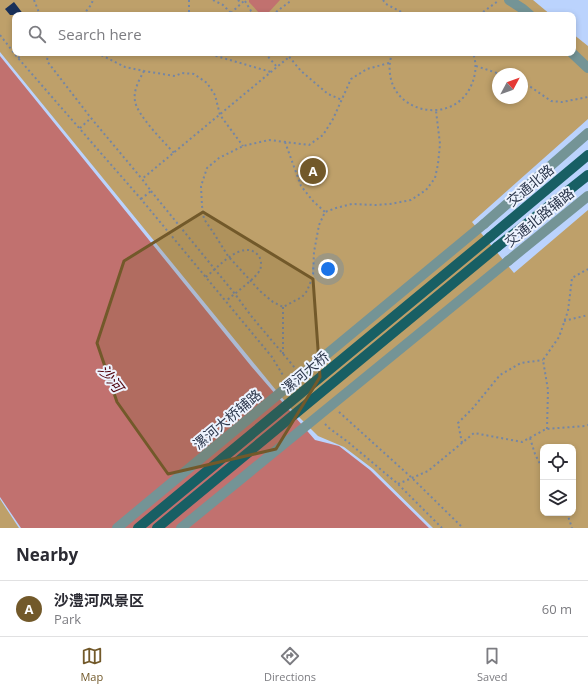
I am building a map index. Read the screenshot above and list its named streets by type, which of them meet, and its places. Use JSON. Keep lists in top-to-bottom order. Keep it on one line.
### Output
{"streets":{"main road":["交通北路","漯河大桥"],"street":["交通北路辅路","漯河大桥辅路"]},"crossings":[["交通北路","漯河大桥"]],"water":["沙河"],"north":"top right","page":{"search":"Search here","pins":"A","heading":"Nearby","list":[{"mark":"A","name":"沙澧河风景区","note":"Park","value":"60 m"}],"nav":["Map","Directions","Saved"]}}
